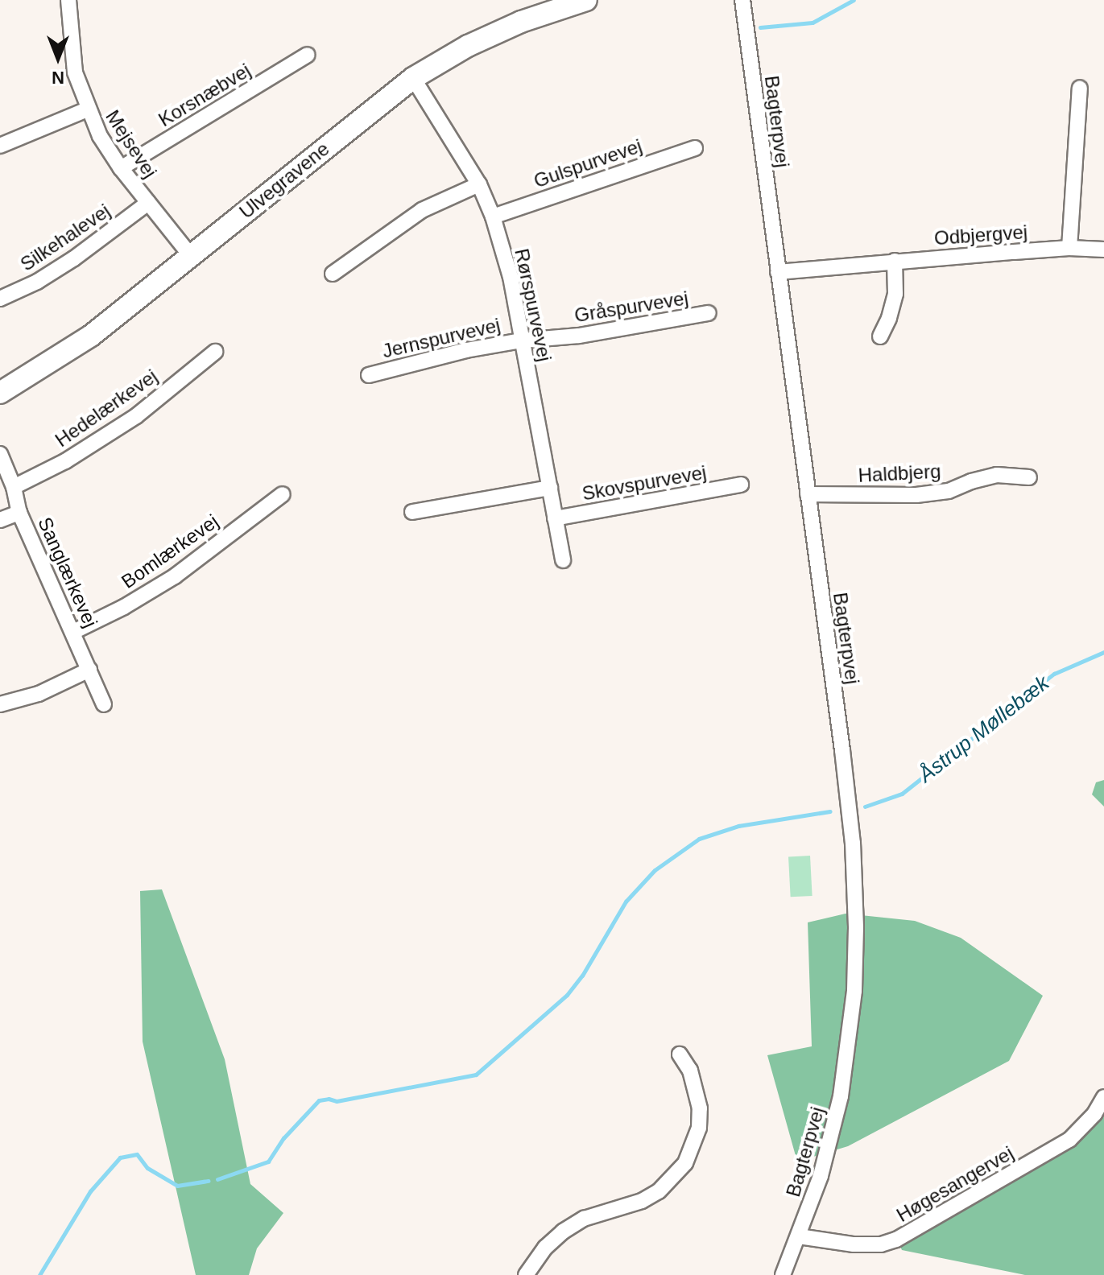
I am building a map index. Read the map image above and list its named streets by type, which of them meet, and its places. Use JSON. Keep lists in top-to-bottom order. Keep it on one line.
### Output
{"streets":{"street":["Korsnæbvej","Bagterpvej","Mejsevej","Gulspurvevej","Ulvegravene","Odbjergvej","Silkehalevej","Rørspurvevej","Gråspurvevej","Jernspurvevej","Hedelærkevej","Haldbjerg","Skovspurvevej","Bomlærkevej","Sanglærkevej","Høgesangervej"]},"crossings":[["Korsnæbvej","Mejsevej"],["Bagterpvej","Odbjergvej"],["Bagterpvej","Haldbjerg"],["Bagterpvej","Høgesangervej"],["Mejsevej","Ulvegravene"],["Mejsevej","Silkehalevej"],["Gulspurvevej","Rørspurvevej"],["Ulvegravene","Rørspurvevej"],["Rørspurvevej","Gråspurvevej"],["Rørspurvevej","Jernspurvevej"],["Rørspurvevej","Skovspurvevej"],["Gråspurvevej","Jernspurvevej"],["Hedelærkevej","Sanglærkevej"],["Bomlærkevej","Sanglærkevej"]],"water":["Åstrup Møllebæk"],"north":"bottom"}
